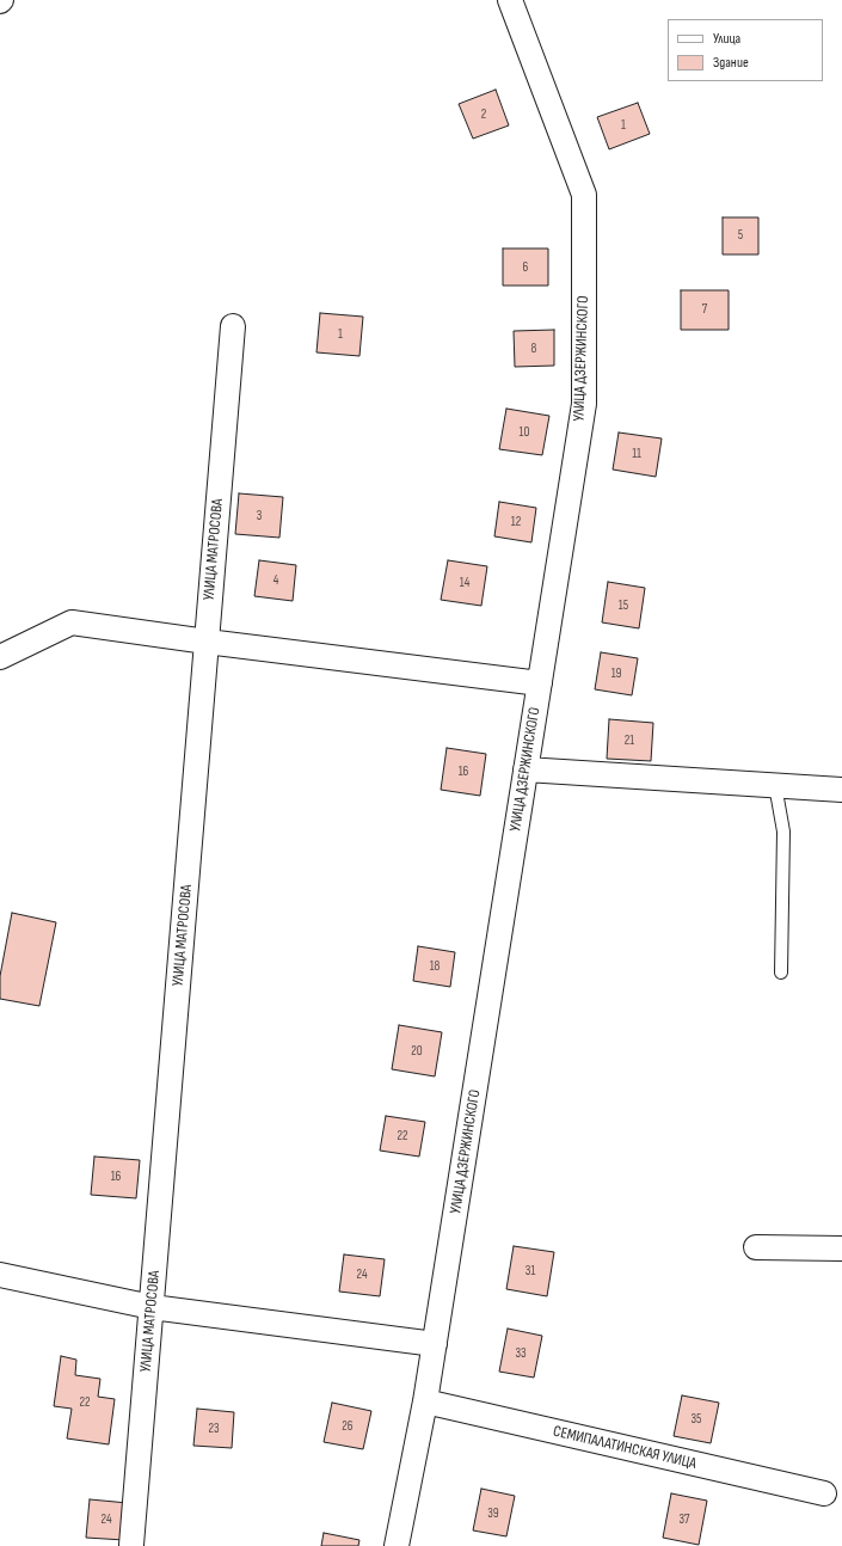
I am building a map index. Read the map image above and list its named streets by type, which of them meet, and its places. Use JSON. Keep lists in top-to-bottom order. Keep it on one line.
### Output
{"streets":{"street":["УЛИЦА ДЗЕРЖИНСКОГО","УЛИЦА МАТРОСОВА","СЕМИПАЛАТИНСКАЯ УЛИЦА"]},"crossings":[["УЛИЦА ДЗЕРЖИНСКОГО","СЕМИПАЛАТИНСКАЯ УЛИЦА"]],"house_numbers":["2","1","5","6","7","1","8","10","11","3","12","4","14","15","19","21","16","18","20","22","16","31","24","33","22","35","26","23","39","24","37"],"legend":["Улица","Здание"]}
